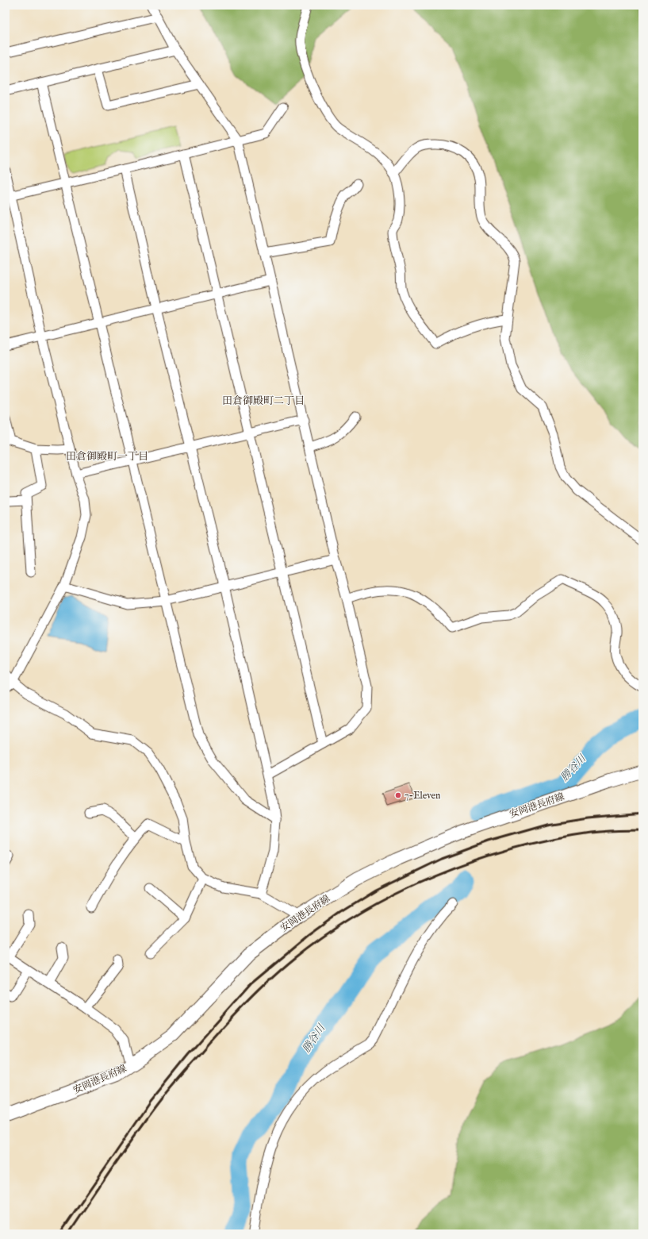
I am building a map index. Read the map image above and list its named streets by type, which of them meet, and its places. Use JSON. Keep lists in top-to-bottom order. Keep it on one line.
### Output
{"streets":{"main road":["安岡港長府線"]},"districts":["田倉御殿町二丁目","田倉御殿町一丁目"],"water":["勝谷川"],"places":["7-Eleven"]}
